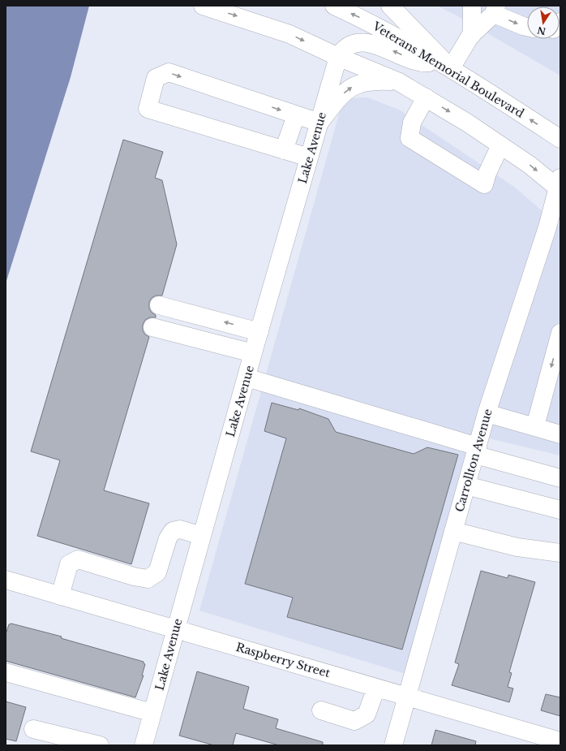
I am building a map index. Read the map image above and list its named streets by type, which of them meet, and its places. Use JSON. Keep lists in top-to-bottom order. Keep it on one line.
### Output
{"streets":{"street":["Veterans Memorial Boulevard","Lake Avenue","Carrollton Avenue","Raspberry Street"]},"crossings":[["Lake Avenue","Raspberry Street"],["Carrollton Avenue","Raspberry Street"]],"north":"bottom"}
